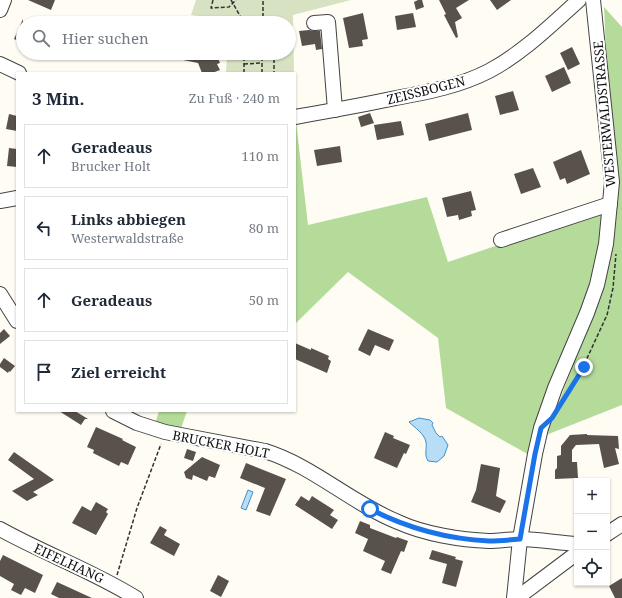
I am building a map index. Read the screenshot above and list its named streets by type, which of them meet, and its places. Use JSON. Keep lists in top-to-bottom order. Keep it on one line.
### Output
{"streets":{"street":["ZEISSBOGEN","WESTERWALDSTRASSE","BRUCKER HOLT","EIFELHANG"]},"crossings":[["WESTERWALDSTRASSE","BRUCKER HOLT"]],"page":{"search":"Hier suchen","heading":["3 Min.","Zu Fuß · 240 m"],"list":[["Geradeaus","Brucker Holt","110 m"],["Links abbiegen","Westerwaldstraße","80 m"],["Geradeaus","50 m"],"Ziel erreicht"],"map_buttons":["+","−"]}}
